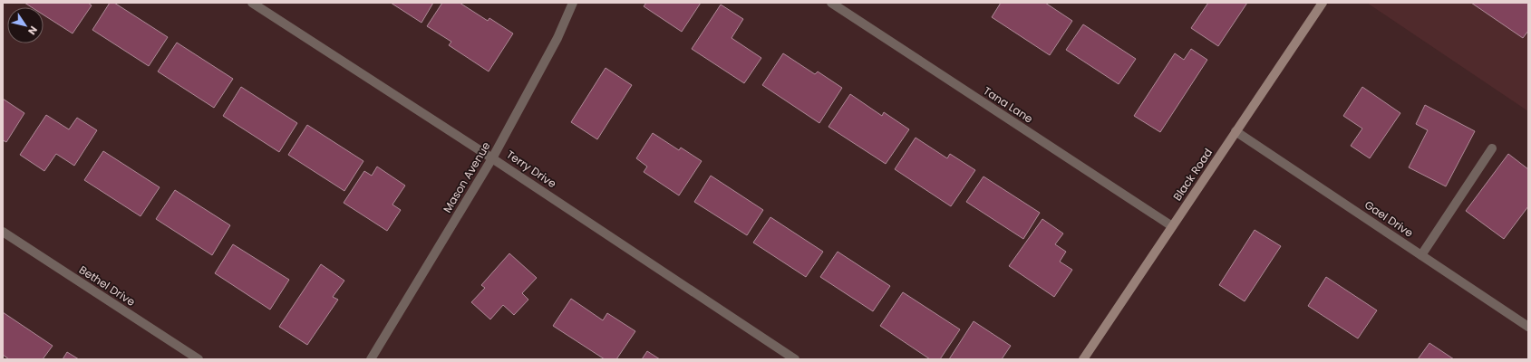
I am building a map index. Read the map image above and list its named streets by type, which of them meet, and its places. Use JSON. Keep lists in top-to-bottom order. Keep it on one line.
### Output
{"streets":{"main road":["Black Road"],"street":["Tana Lane","Terry Drive","Mason Avenue","Gael Drive","Bethel Drive"]},"crossings":[["Tana Lane","Black Road"],["Terry Drive","Mason Avenue"],["Black Road","Gael Drive"]],"north":"bottom right"}
